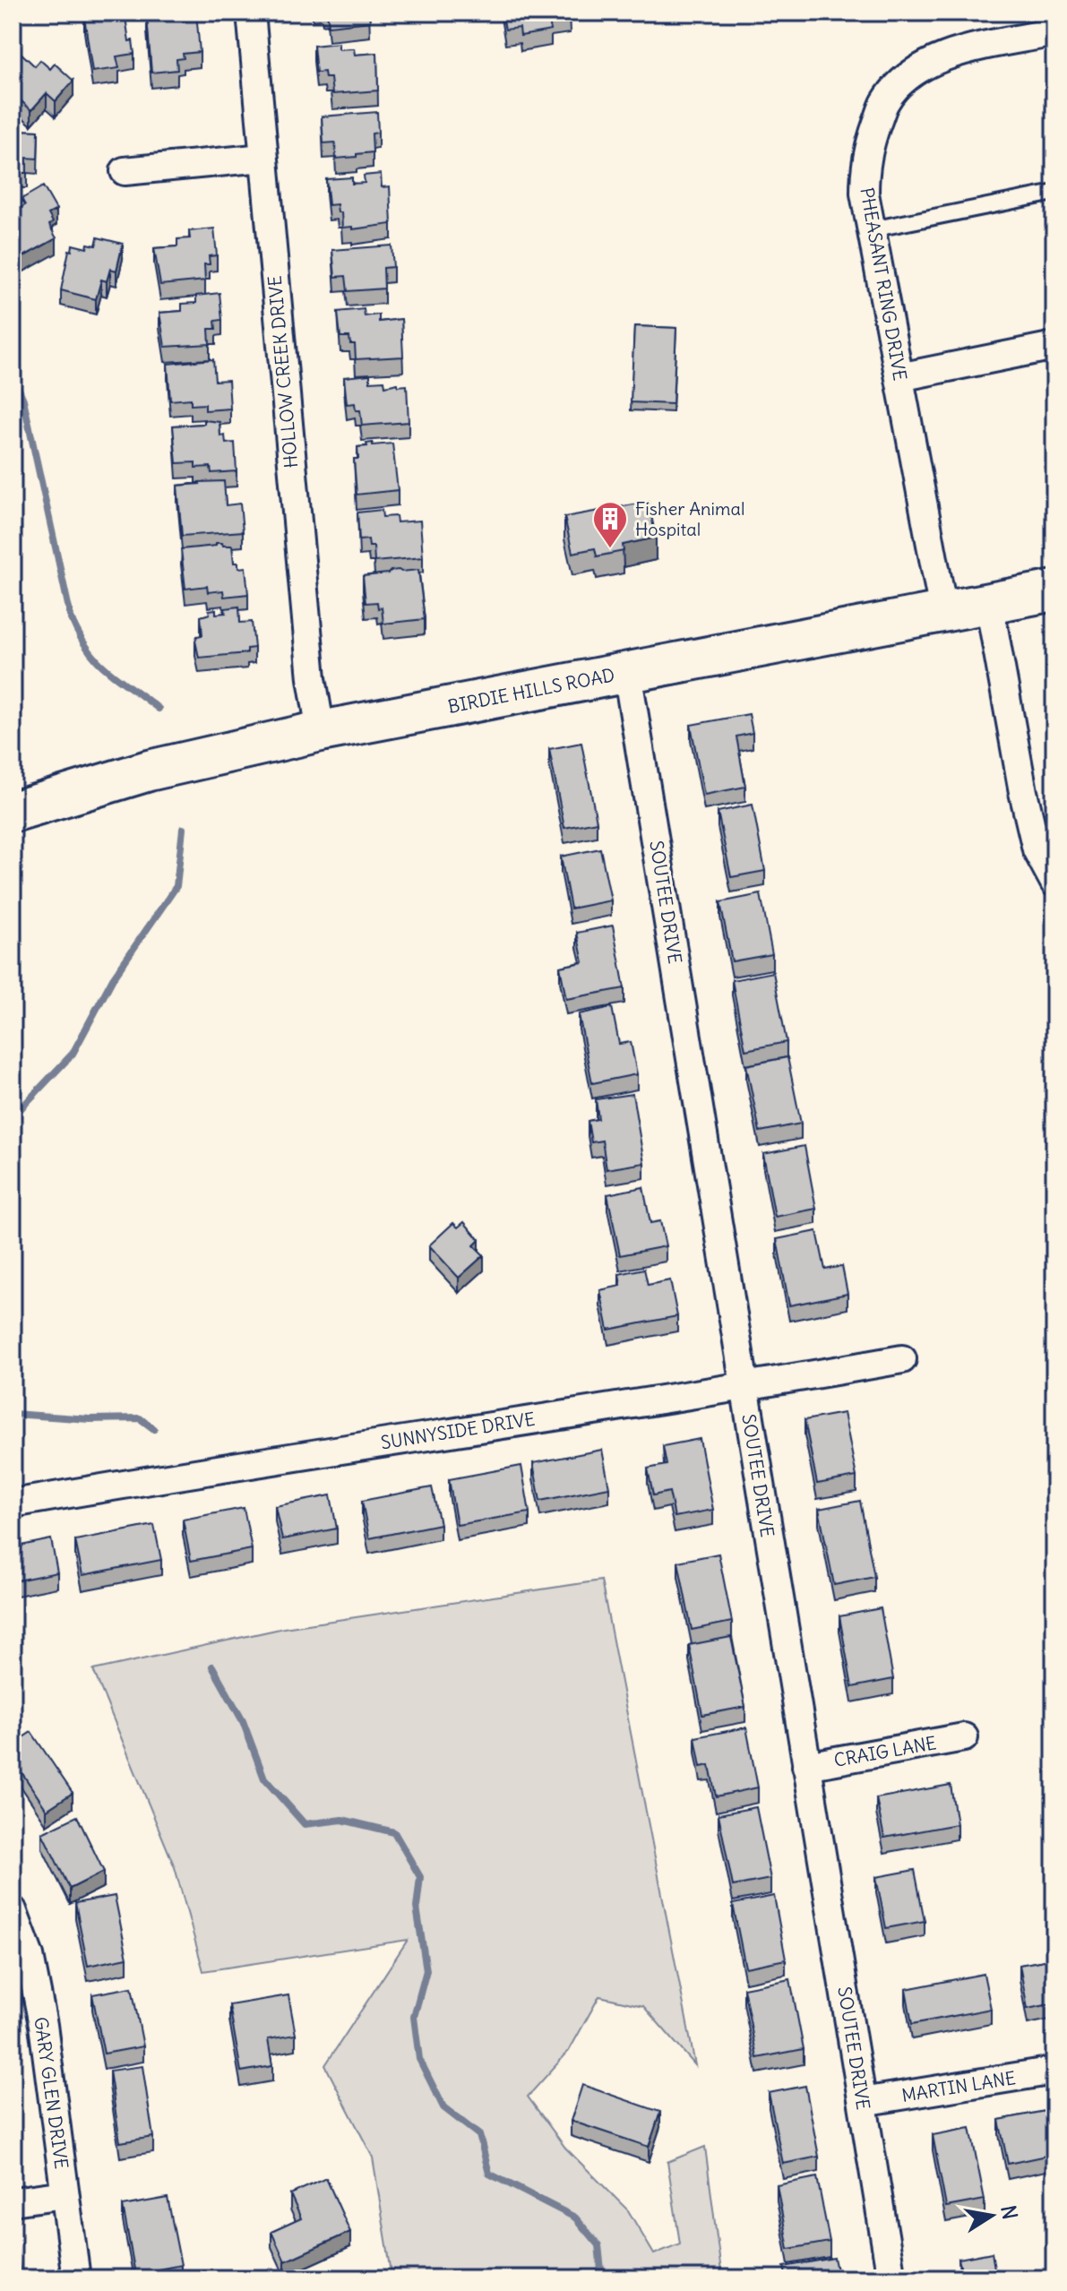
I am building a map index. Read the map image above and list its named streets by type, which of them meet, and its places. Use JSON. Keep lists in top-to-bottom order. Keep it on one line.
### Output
{"streets":{"main road":["BIRDIE HILLS ROAD"],"street":["PHEASANT RING DRIVE","HOLLOW CREEK DRIVE","SOUTEE DRIVE","SUNNYSIDE DRIVE","CRAIG LANE","MARTIN LANE","GARY GLEN DRIVE"]},"crossings":[["PHEASANT RING DRIVE","BIRDIE HILLS ROAD"],["HOLLOW CREEK DRIVE","BIRDIE HILLS ROAD"],["BIRDIE HILLS ROAD","SOUTEE DRIVE"],["SOUTEE DRIVE","SUNNYSIDE DRIVE"],["SOUTEE DRIVE","CRAIG LANE"],["SOUTEE DRIVE","MARTIN LANE"]],"places":{"building":["Fisher Animal Hospital"]},"north":"right"}
